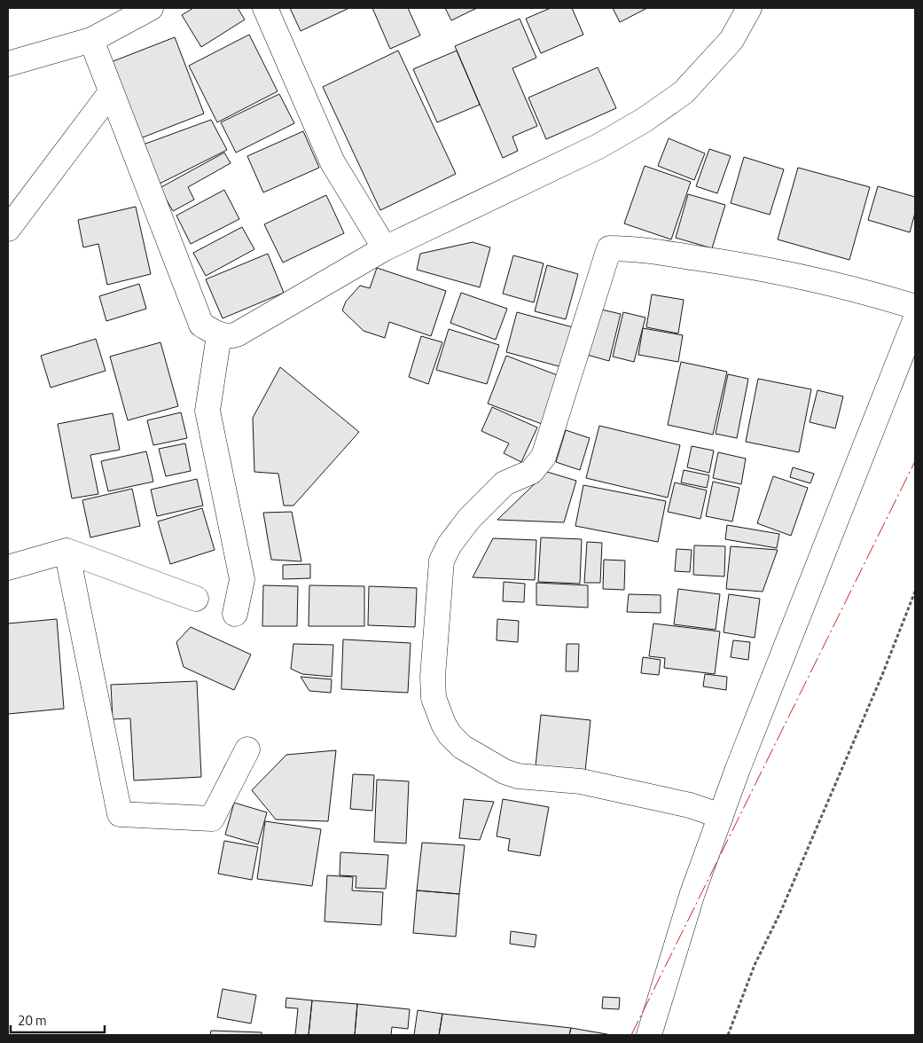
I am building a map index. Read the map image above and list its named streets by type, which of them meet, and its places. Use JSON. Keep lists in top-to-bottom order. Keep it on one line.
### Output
{"scale_bar":"20 m"}
